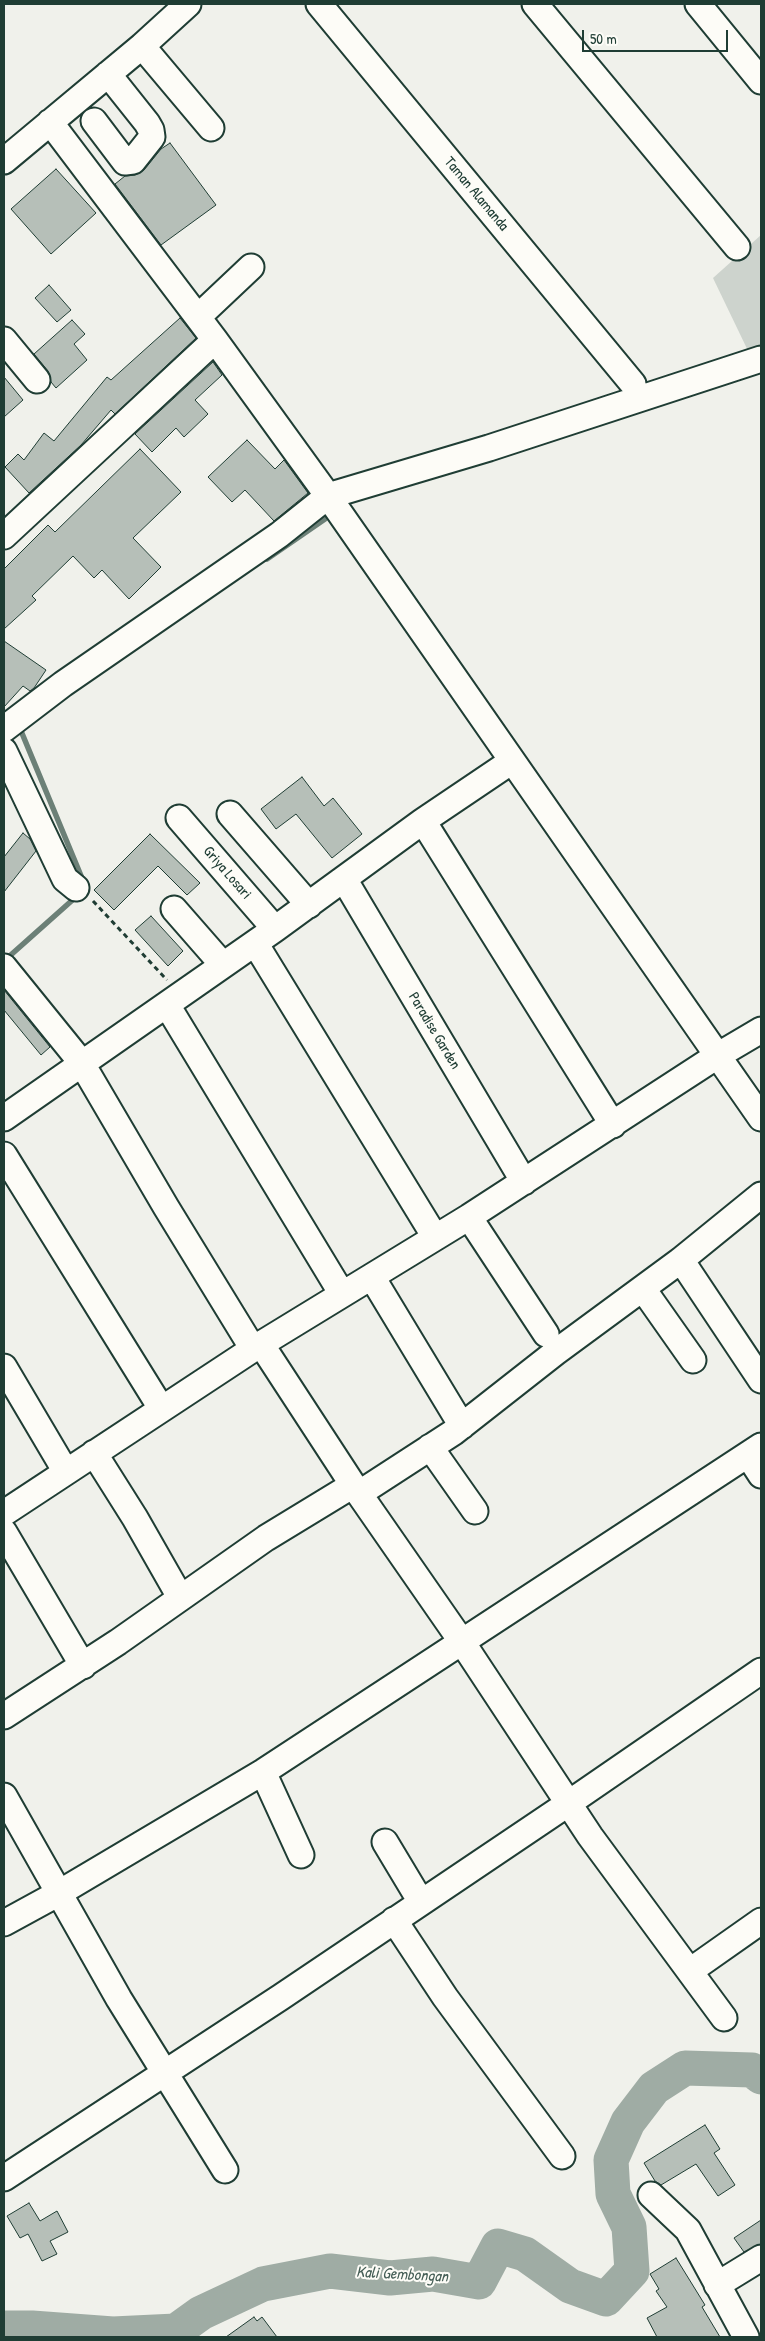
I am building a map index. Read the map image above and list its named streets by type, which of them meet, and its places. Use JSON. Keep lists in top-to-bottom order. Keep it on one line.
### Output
{"streets":{"street":["Taman Alamanda","Griya Losari","Paradise Garden"]},"water":["Kali Gembongan"],"scale_bar":"50 m"}
